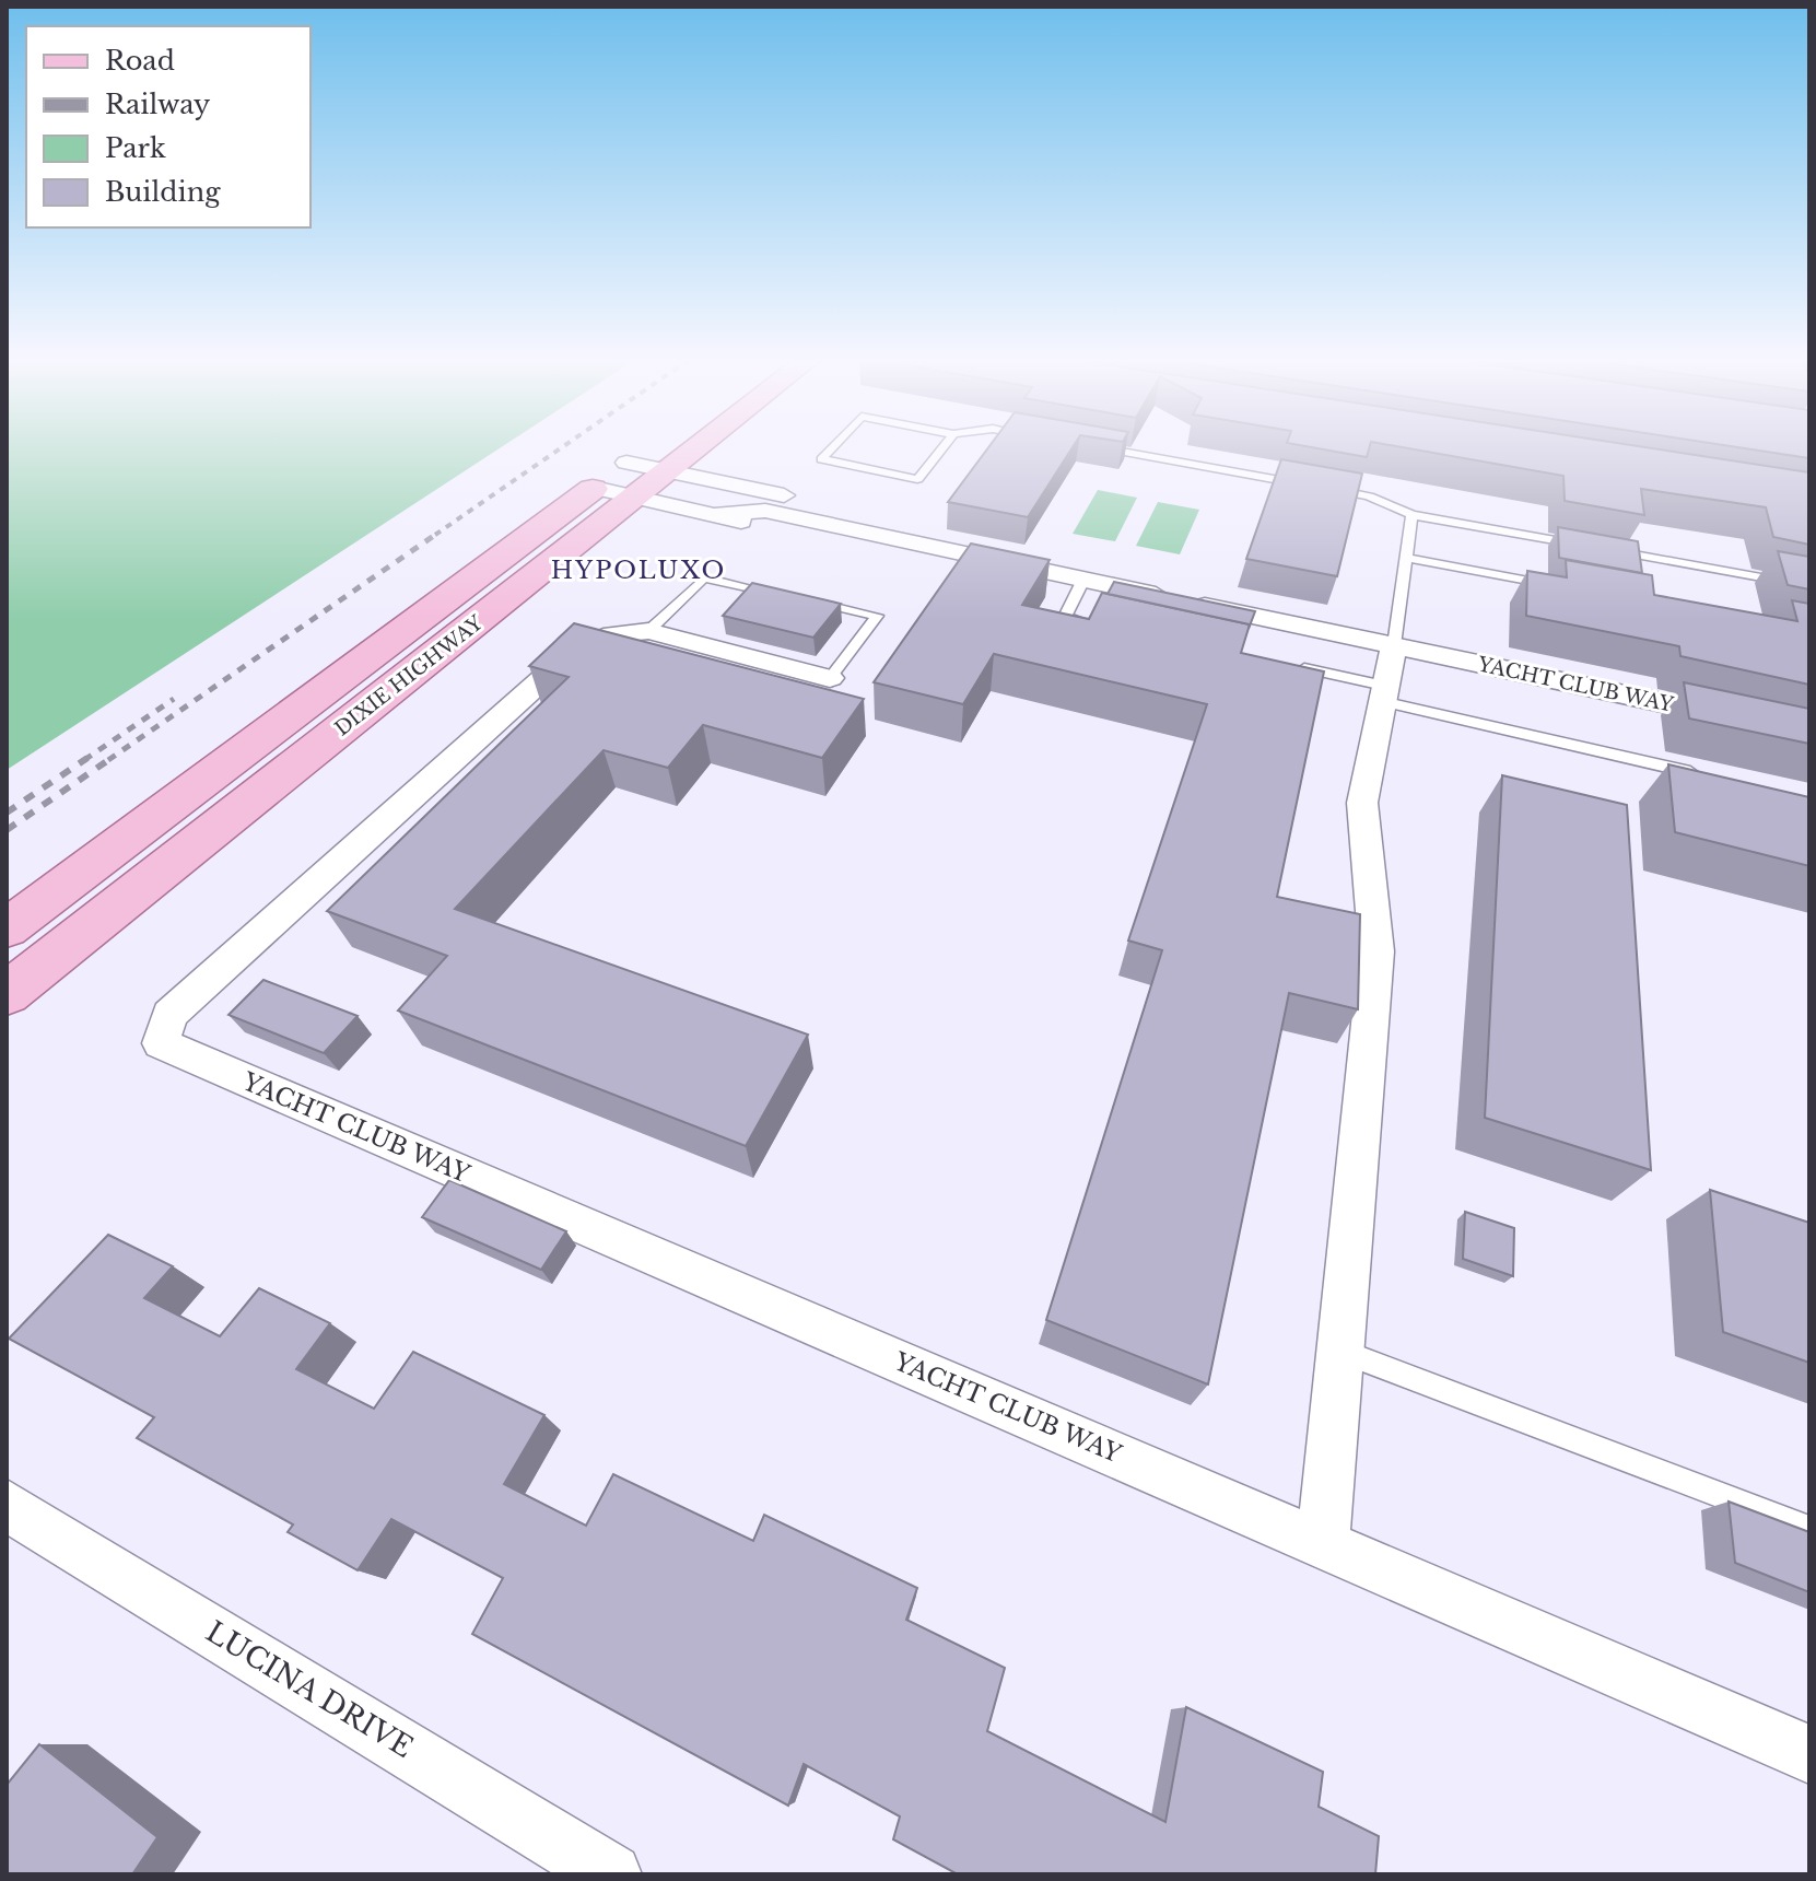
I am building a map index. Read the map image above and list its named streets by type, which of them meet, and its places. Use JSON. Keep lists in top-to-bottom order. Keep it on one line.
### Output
{"streets":{"main road":["DIXIE HIGHWAY"],"street":["YACHT CLUB WAY","LUCINA DRIVE"]},"crossings":[["DIXIE HIGHWAY","YACHT CLUB WAY"]],"districts":["HYPOLUXO"],"legend":["Road","Railway","Park","Building"]}
